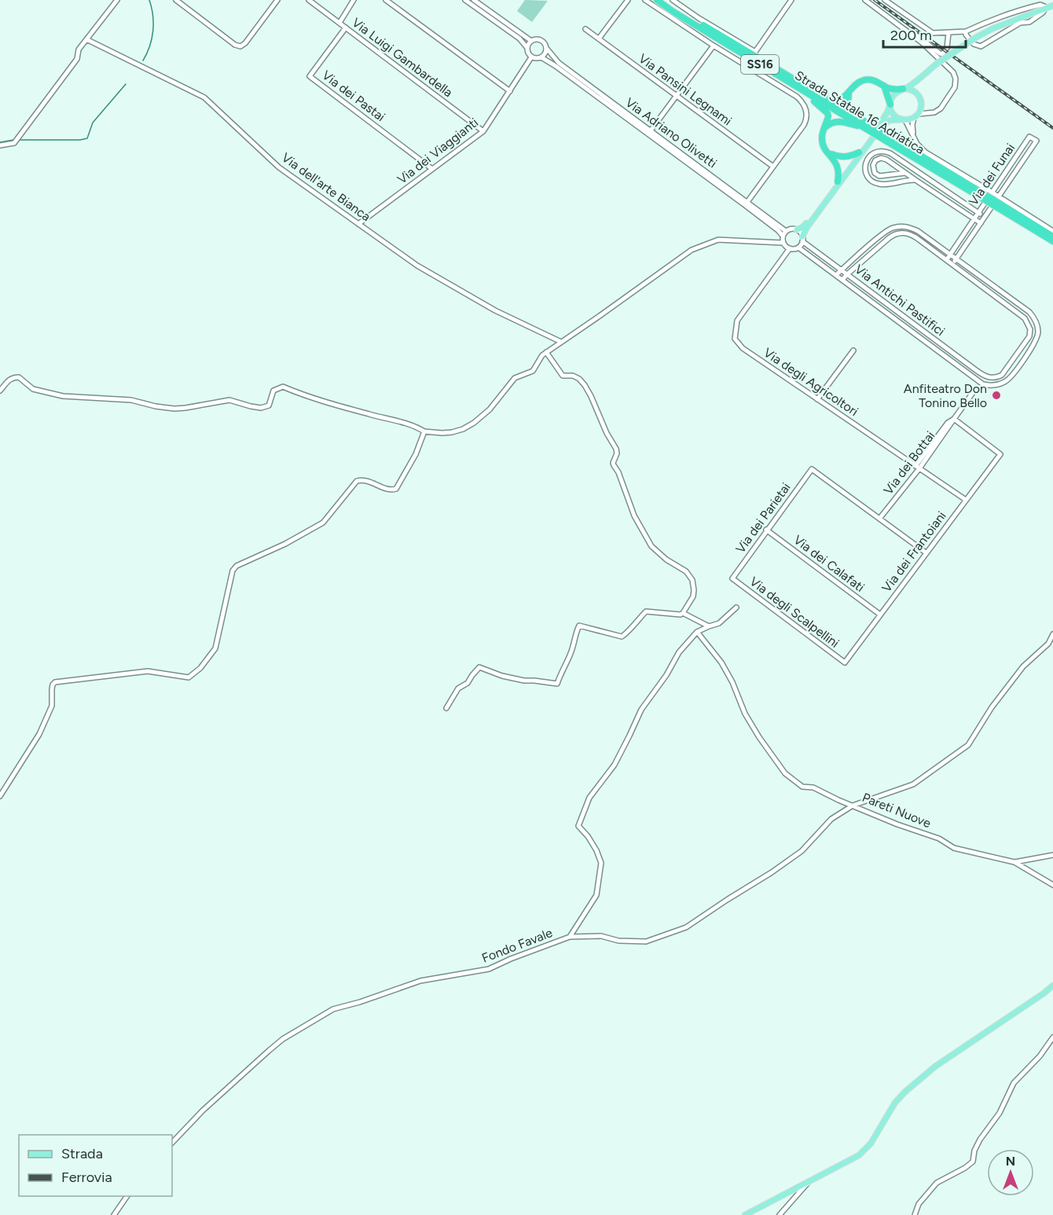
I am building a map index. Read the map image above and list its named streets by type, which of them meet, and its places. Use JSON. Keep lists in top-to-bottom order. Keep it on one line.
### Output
{"streets":{"highway":["SS16","Strada Statale 16 Adriatica"],"street":["Via Luigi Gambardella","Via Pansini Legnami","Via dei Pastai","Via Adriano Olivetti","Via dei Viaggianti","Via dei Funai","Via dell'arte Bianca","Via Antichi Pastifici","Via degli Agricoltori","Via dei Bottai","Via dei Parietai","Via dei Frantoiani","Via dei Calafati","Via degli Scalpellini","Pareti Nuove","Fondo Favale"]},"crossings":[["Via Luigi Gambardella","Via dei Pastai"],["Via Luigi Gambardella","Via dei Viaggianti"],["Via dei Pastai","Via dei Viaggianti"],["Strada Statale 16 Adriatica","Via dei Funai"],["Via Adriano Olivetti","Via dei Viaggianti"],["Via Adriano Olivetti","Via Antichi Pastifici"],["Via Adriano Olivetti","Via degli Agricoltori"],["Via dei Viaggianti","Via dell'arte Bianca"],["Via dei Funai","Via Antichi Pastifici"],["Via Antichi Pastifici","Via degli Agricoltori"],["Via degli Agricoltori","Via dei Bottai"],["Via degli Agricoltori","Via dei Frantoiani"],["Via dei Bottai","Via dei Parietai"],["Via dei Bottai","Via dei Frantoiani"],["Via dei Parietai","Via dei Calafati"],["Via dei Parietai","Via degli Scalpellini"],["Via dei Frantoiani","Via dei Calafati"],["Via dei Frantoiani","Via degli Scalpellini"],["Pareti Nuove","Fondo Favale"]],"places":["Anfiteatro Don Tonino Bello"],"legend":["Strada","Ferrovia"],"scale_bar":"200 m","north":"top"}
